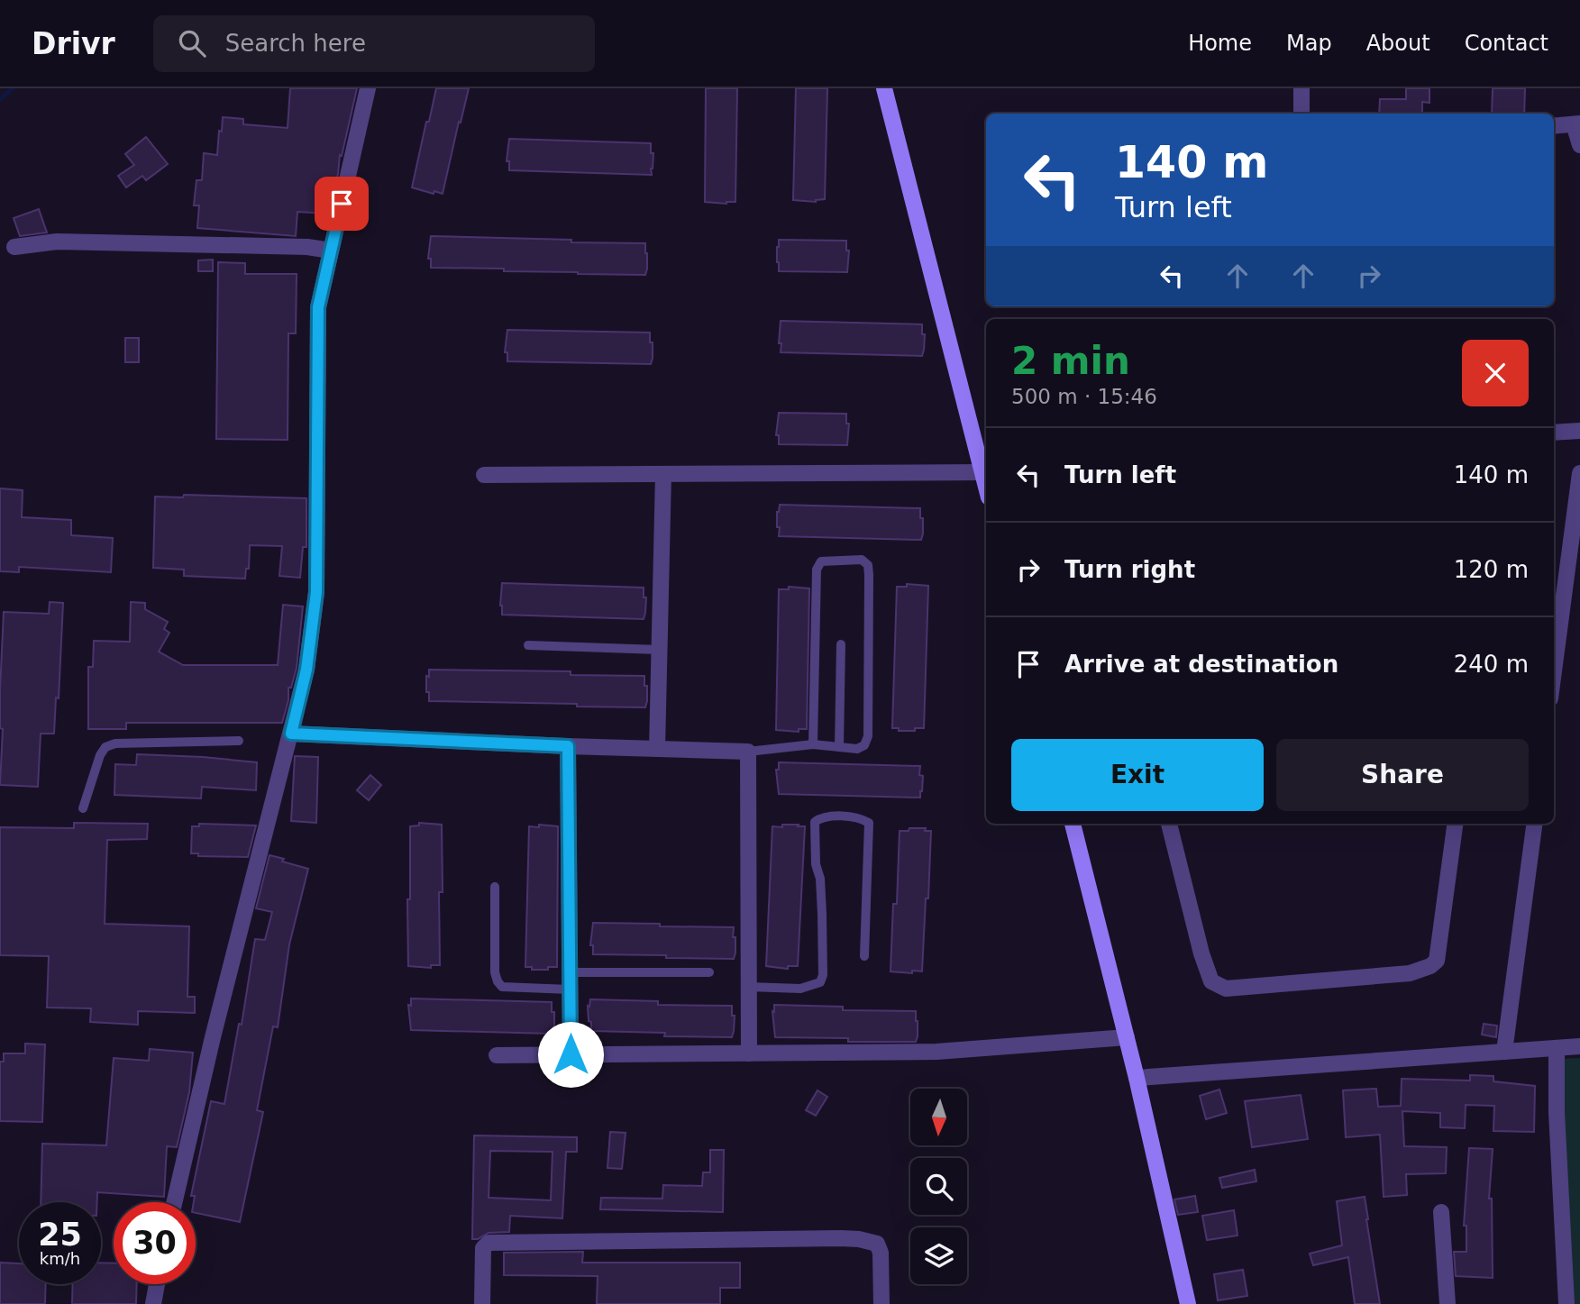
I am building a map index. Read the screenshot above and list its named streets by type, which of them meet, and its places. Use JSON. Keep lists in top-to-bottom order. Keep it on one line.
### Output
{"north":"bottom","page":{"header":"Drivr","search":"Search here","nav":["Home","Map","About","Contact"],"turn":["140 m","Turn left"],"heading":["2 min","500 m · 15:46"],"list":[{"name":"Turn left","value":"140 m"},{"name":"Turn right","value":"120 m"},{"name":"Arrive at destination","value":"240 m"}],"buttons":["Exit","Share"],"speed":"25 km/h","limit":"30"}}
